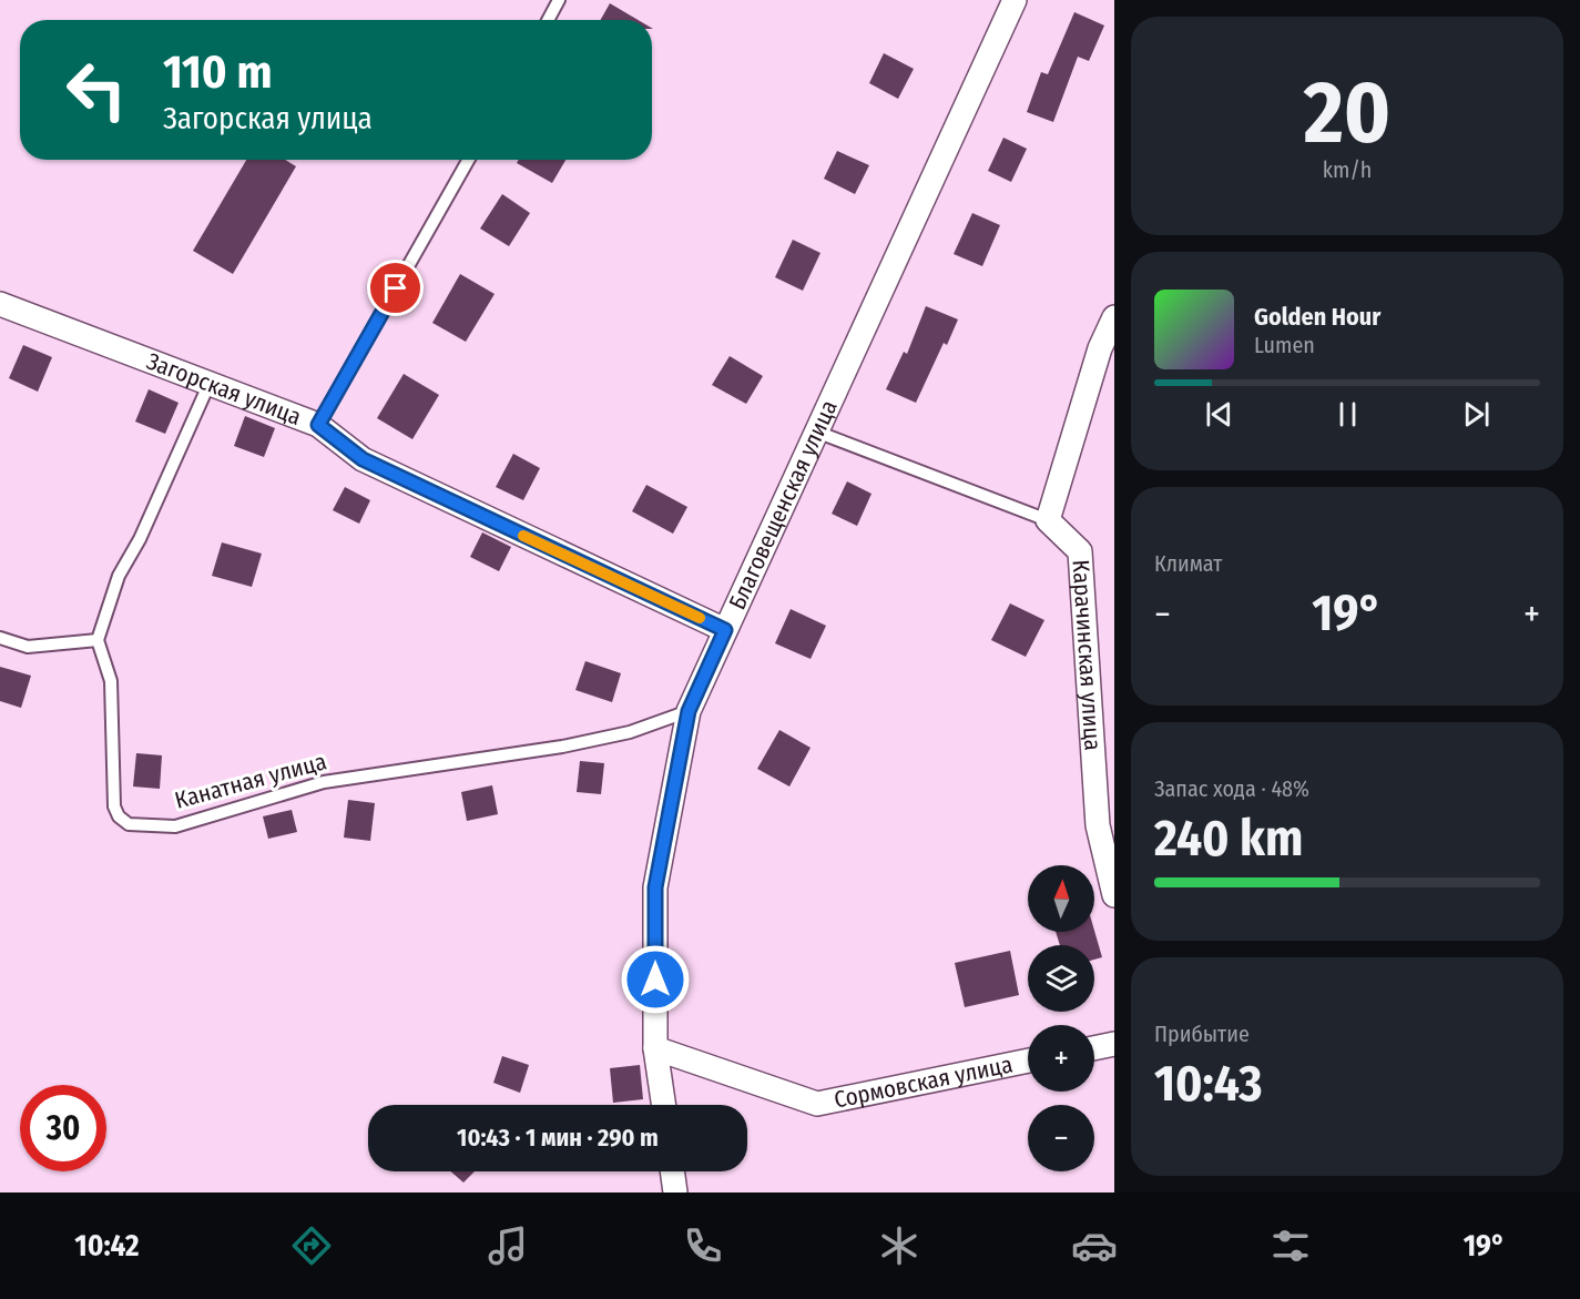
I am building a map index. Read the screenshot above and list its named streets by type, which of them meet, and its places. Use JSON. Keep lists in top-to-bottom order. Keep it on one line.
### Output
{"streets":{"street":["Загорская улица","Благовещенская улица","Карачинская улица","Сормовская улица"],"lane":["Канатная улица"]},"crossings":[["Загорская улица","Благовещенская улица"],["Благовещенская улица","Канатная улица"],["Благовещенская улица","Сормовская улица"]],"north":"top","page":{"tile":[["20","km/h"],"Климат",["Запас хода · 48%","240 km"],["Прибытие","10:43"]],"turn":["110 m","Загорская улица"],"song":["Golden Hour","Lumen"],"heat":["−","19°","+"],"map_buttons":["+","−"],"limit":"30","trip":"10:43 · 1 мин · 290 m","tabs":["10:42","19°"]}}
